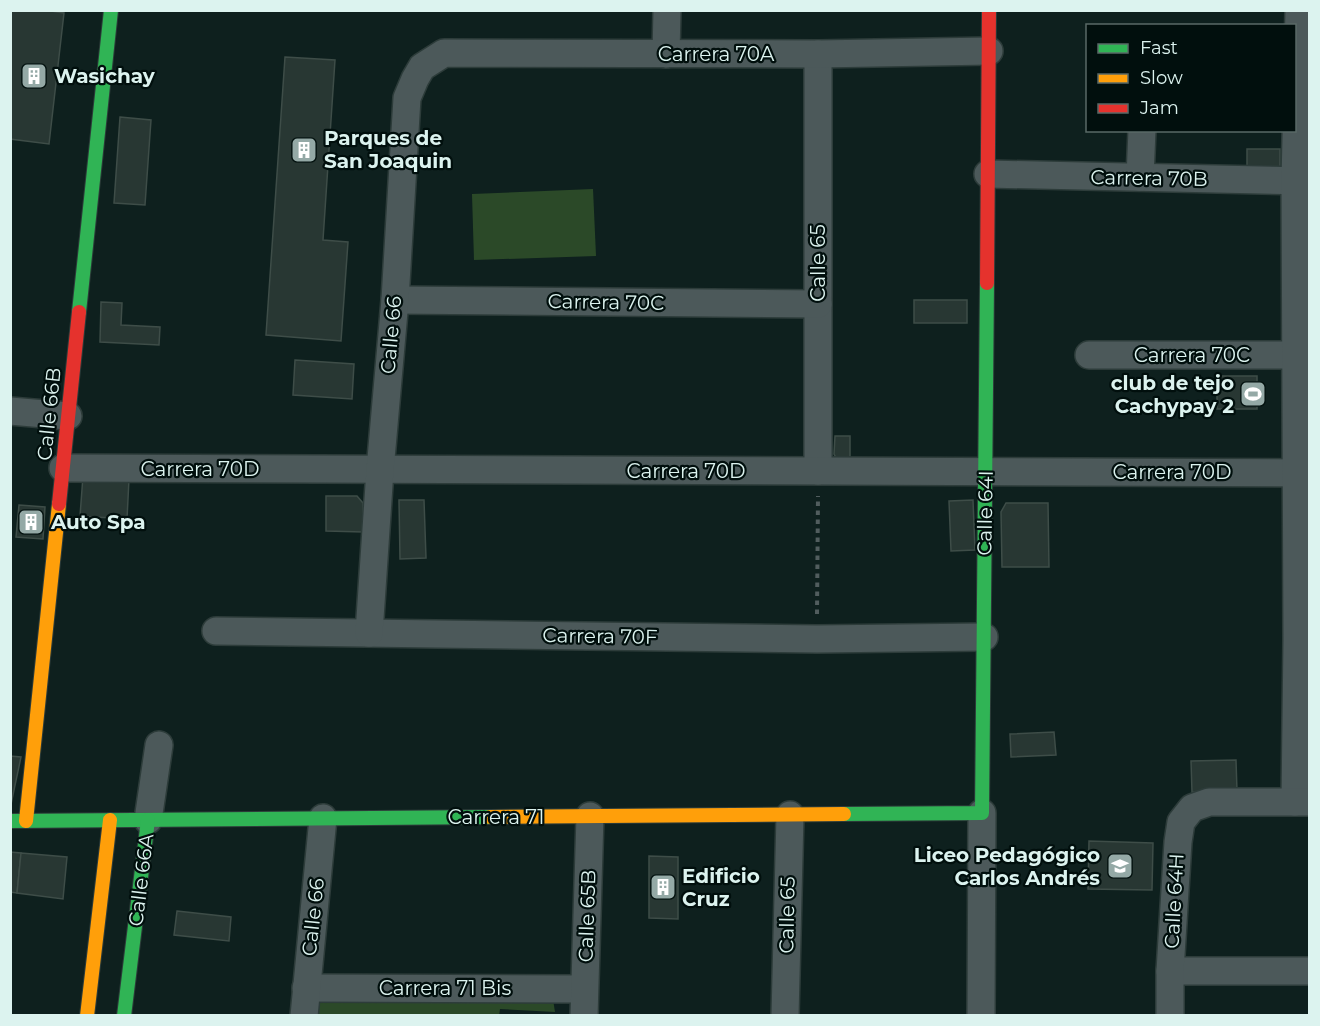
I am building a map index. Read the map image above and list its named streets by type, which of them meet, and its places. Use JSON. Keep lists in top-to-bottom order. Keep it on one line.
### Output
{"streets":{"street":["Carrera 70A","Carrera 70B","Calle 65","Carrera 70C","Calle 66","Calle 66B","Carrera 70D","Calle 64I","Carrera 70F","Carrera 71","Calle 66A","Calle 64H","Calle 65B","Carrera 71 Bis"]},"crossings":[["Carrera 70A","Calle 65"],["Carrera 70A","Calle 66"],["Carrera 70A","Calle 64I"],["Carrera 70B","Calle 64I"],["Calle 65","Carrera 70C"],["Calle 65","Carrera 70D"],["Calle 65","Carrera 71"],["Carrera 70C","Calle 66"],["Calle 66","Carrera 70D"],["Calle 66","Carrera 70F"],["Calle 66","Carrera 71"],["Calle 66","Carrera 71 Bis"],["Calle 66B","Carrera 70D"],["Calle 66B","Carrera 71"],["Carrera 70D","Calle 64I"],["Calle 64I","Carrera 70F"],["Calle 64I","Carrera 71"],["Carrera 71","Calle 66A"],["Carrera 71","Calle 65B"],["Calle 65B","Carrera 71 Bis"]],"places":{"building":["Wasichay","Parques de San Joaquin","Auto Spa","Edificio Cruz"],"sports":["club de tejo Cachypay 2"],"school or university":["Liceo Pedagógico Carlos Andrés"]},"legend":["Fast","Slow","Jam"]}
